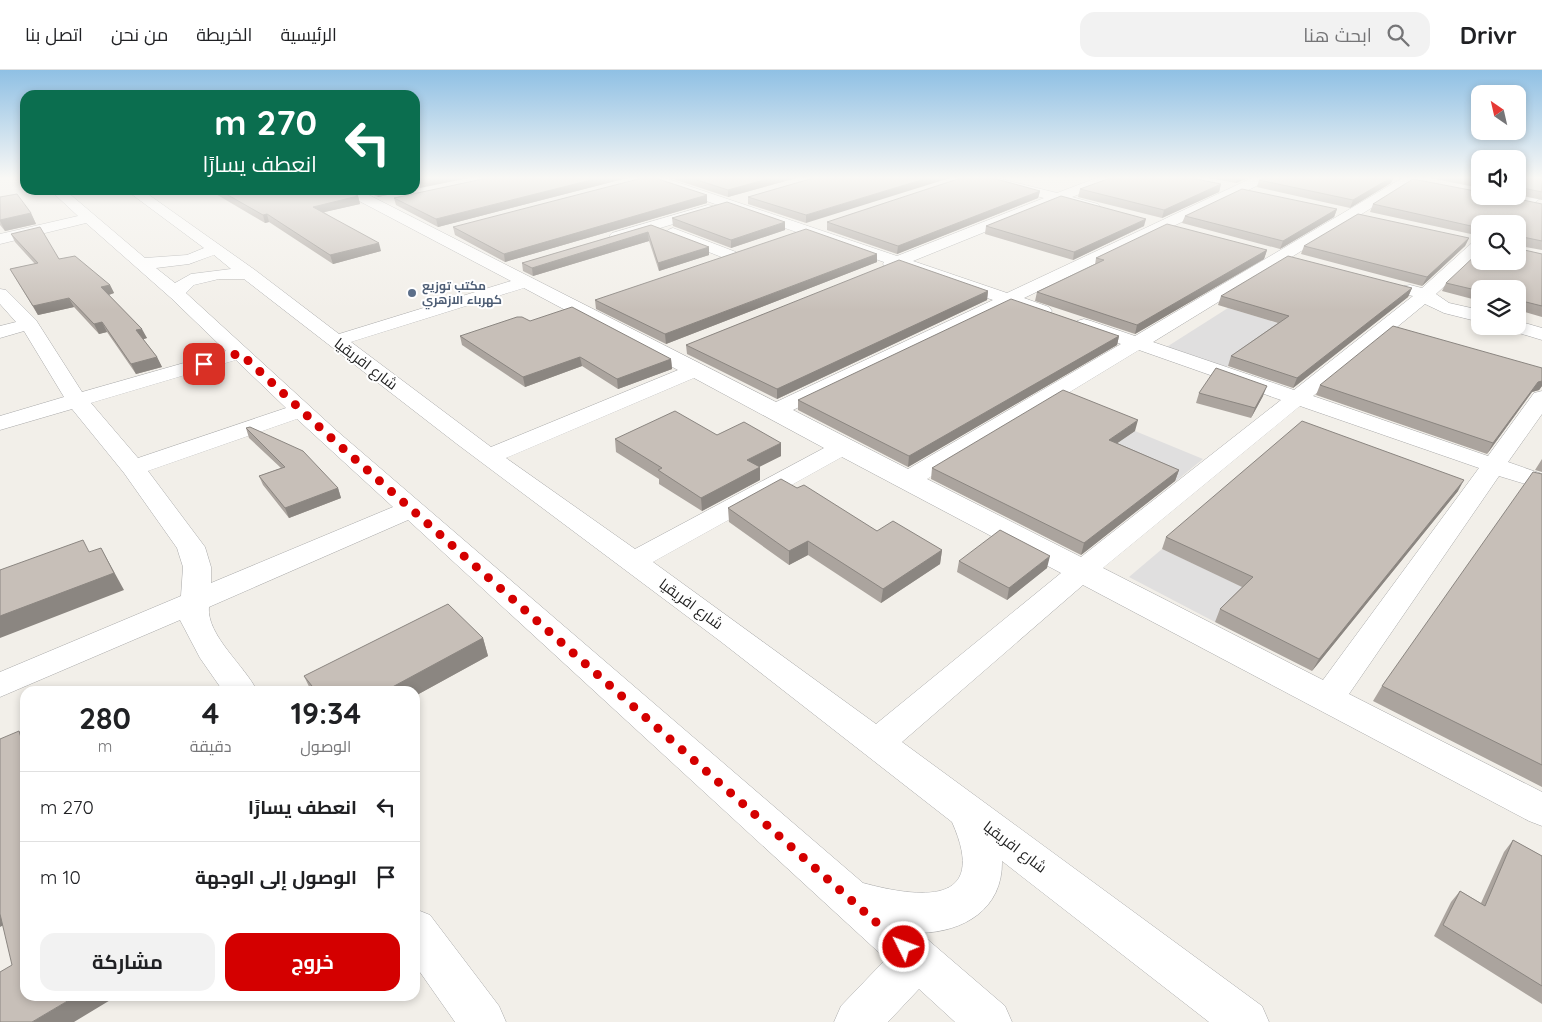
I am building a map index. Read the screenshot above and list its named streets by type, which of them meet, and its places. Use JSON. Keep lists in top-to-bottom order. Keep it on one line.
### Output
{"streets":{"street":["شارع افريقيا"]},"places":["مكتب توزيع كهرباء الازهري"],"north":"top left","page":{"header":"Drivr","search":"ابحث هنا","nav":["الرئيسية","الخريطة","من نحن","اتصل بنا"],"turn":["270 m","انعطف يسارًا"],"eta":["19:34","الوصول","4","دقيقة","280","m"],"list":[{"name":"انعطف يسارًا","value":"270 m"},{"name":"الوصول إلى الوجهة","value":"10 m"}],"buttons":["خروج","مشاركة"]}}
